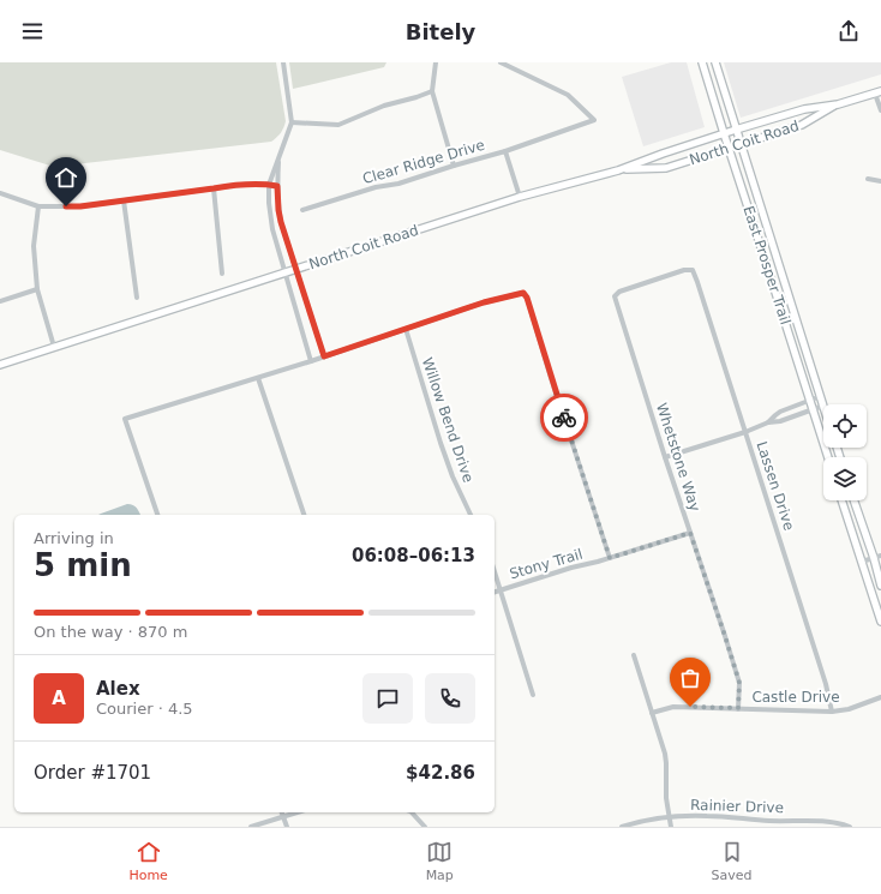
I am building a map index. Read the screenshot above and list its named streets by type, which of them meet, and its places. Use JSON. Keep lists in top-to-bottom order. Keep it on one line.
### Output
{"streets":{"main road":["North Coit Road","East Prosper Trail"],"street":["Clear Ridge Drive","Willow Bend Drive","Whetstone Way","Lassen Drive","Stony Trail","Castle Drive","Rainier Drive"]},"crossings":[["North Coit Road","Clear Ridge Drive"],["North Coit Road","East Prosper Trail"],["Whetstone Way","Lassen Drive"],["Whetstone Way","Stony Trail"],["Whetstone Way","Castle Drive"],["Lassen Drive","Castle Drive"]],"page":{"header":"Bitely","heading":["5 min","Arriving in","06:08–06:13"],"panel":["Alex","Courier · 4.5","Order #1701","$42.86"],"bar":"On the way · 870 m","round":"A","tabs":["Home","Map","Saved"]}}
